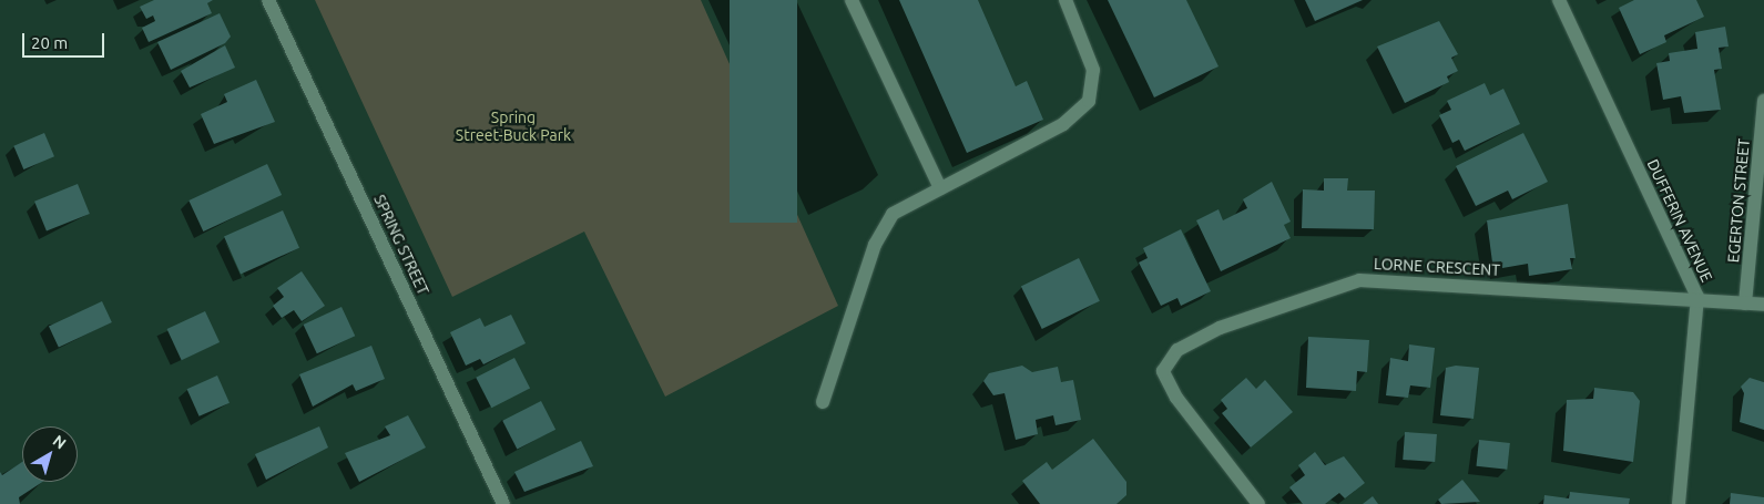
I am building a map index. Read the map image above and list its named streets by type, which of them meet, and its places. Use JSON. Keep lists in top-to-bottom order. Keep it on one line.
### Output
{"streets":{"street":["EGERTON STREET","DUFFERIN AVENUE","SPRING STREET","LORNE CRESCENT"]},"crossings":[["EGERTON STREET","LORNE CRESCENT"],["DUFFERIN AVENUE","LORNE CRESCENT"]],"parks":["Spring Street-Buck Park"],"scale_bar":"20 m","north":"top right"}
